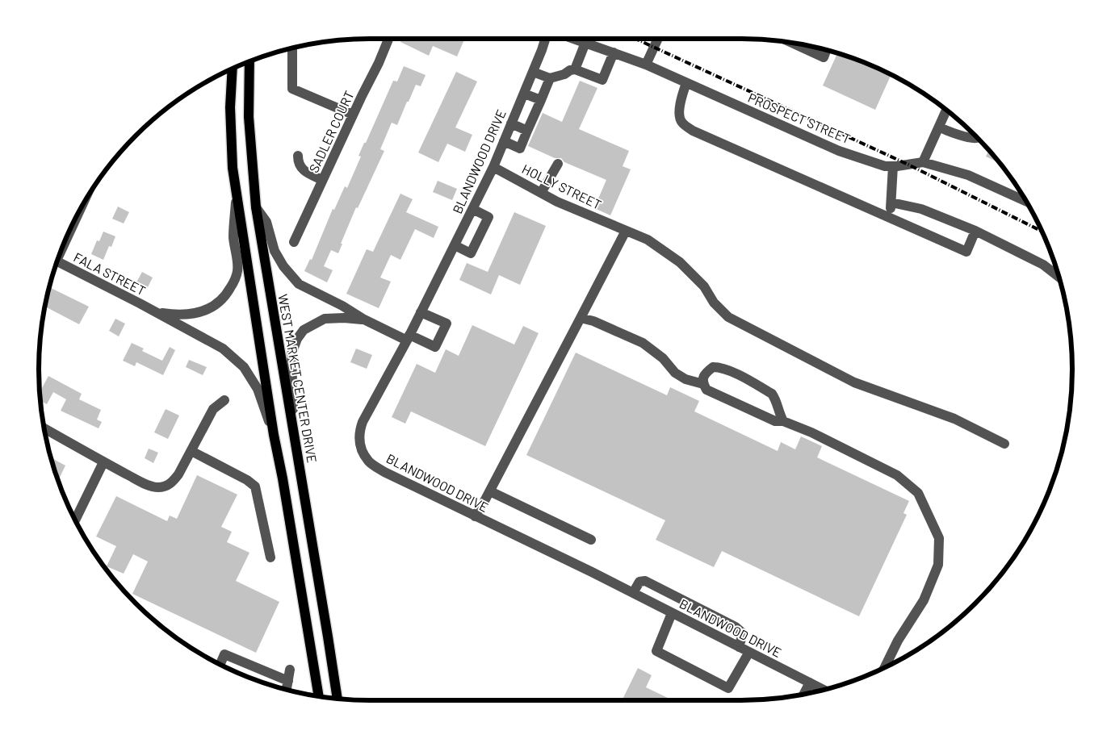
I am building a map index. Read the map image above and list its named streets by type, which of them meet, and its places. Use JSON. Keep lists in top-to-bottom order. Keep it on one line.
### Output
{"streets":{"main road":["WEST MARKET CENTER DRIVE"],"street":["PROSPECT STREET","SADLER COURT","BLANDWOOD DRIVE","HOLLY STREET","FALA STREET"]},"crossings":[["BLANDWOOD DRIVE","HOLLY STREET"]]}
